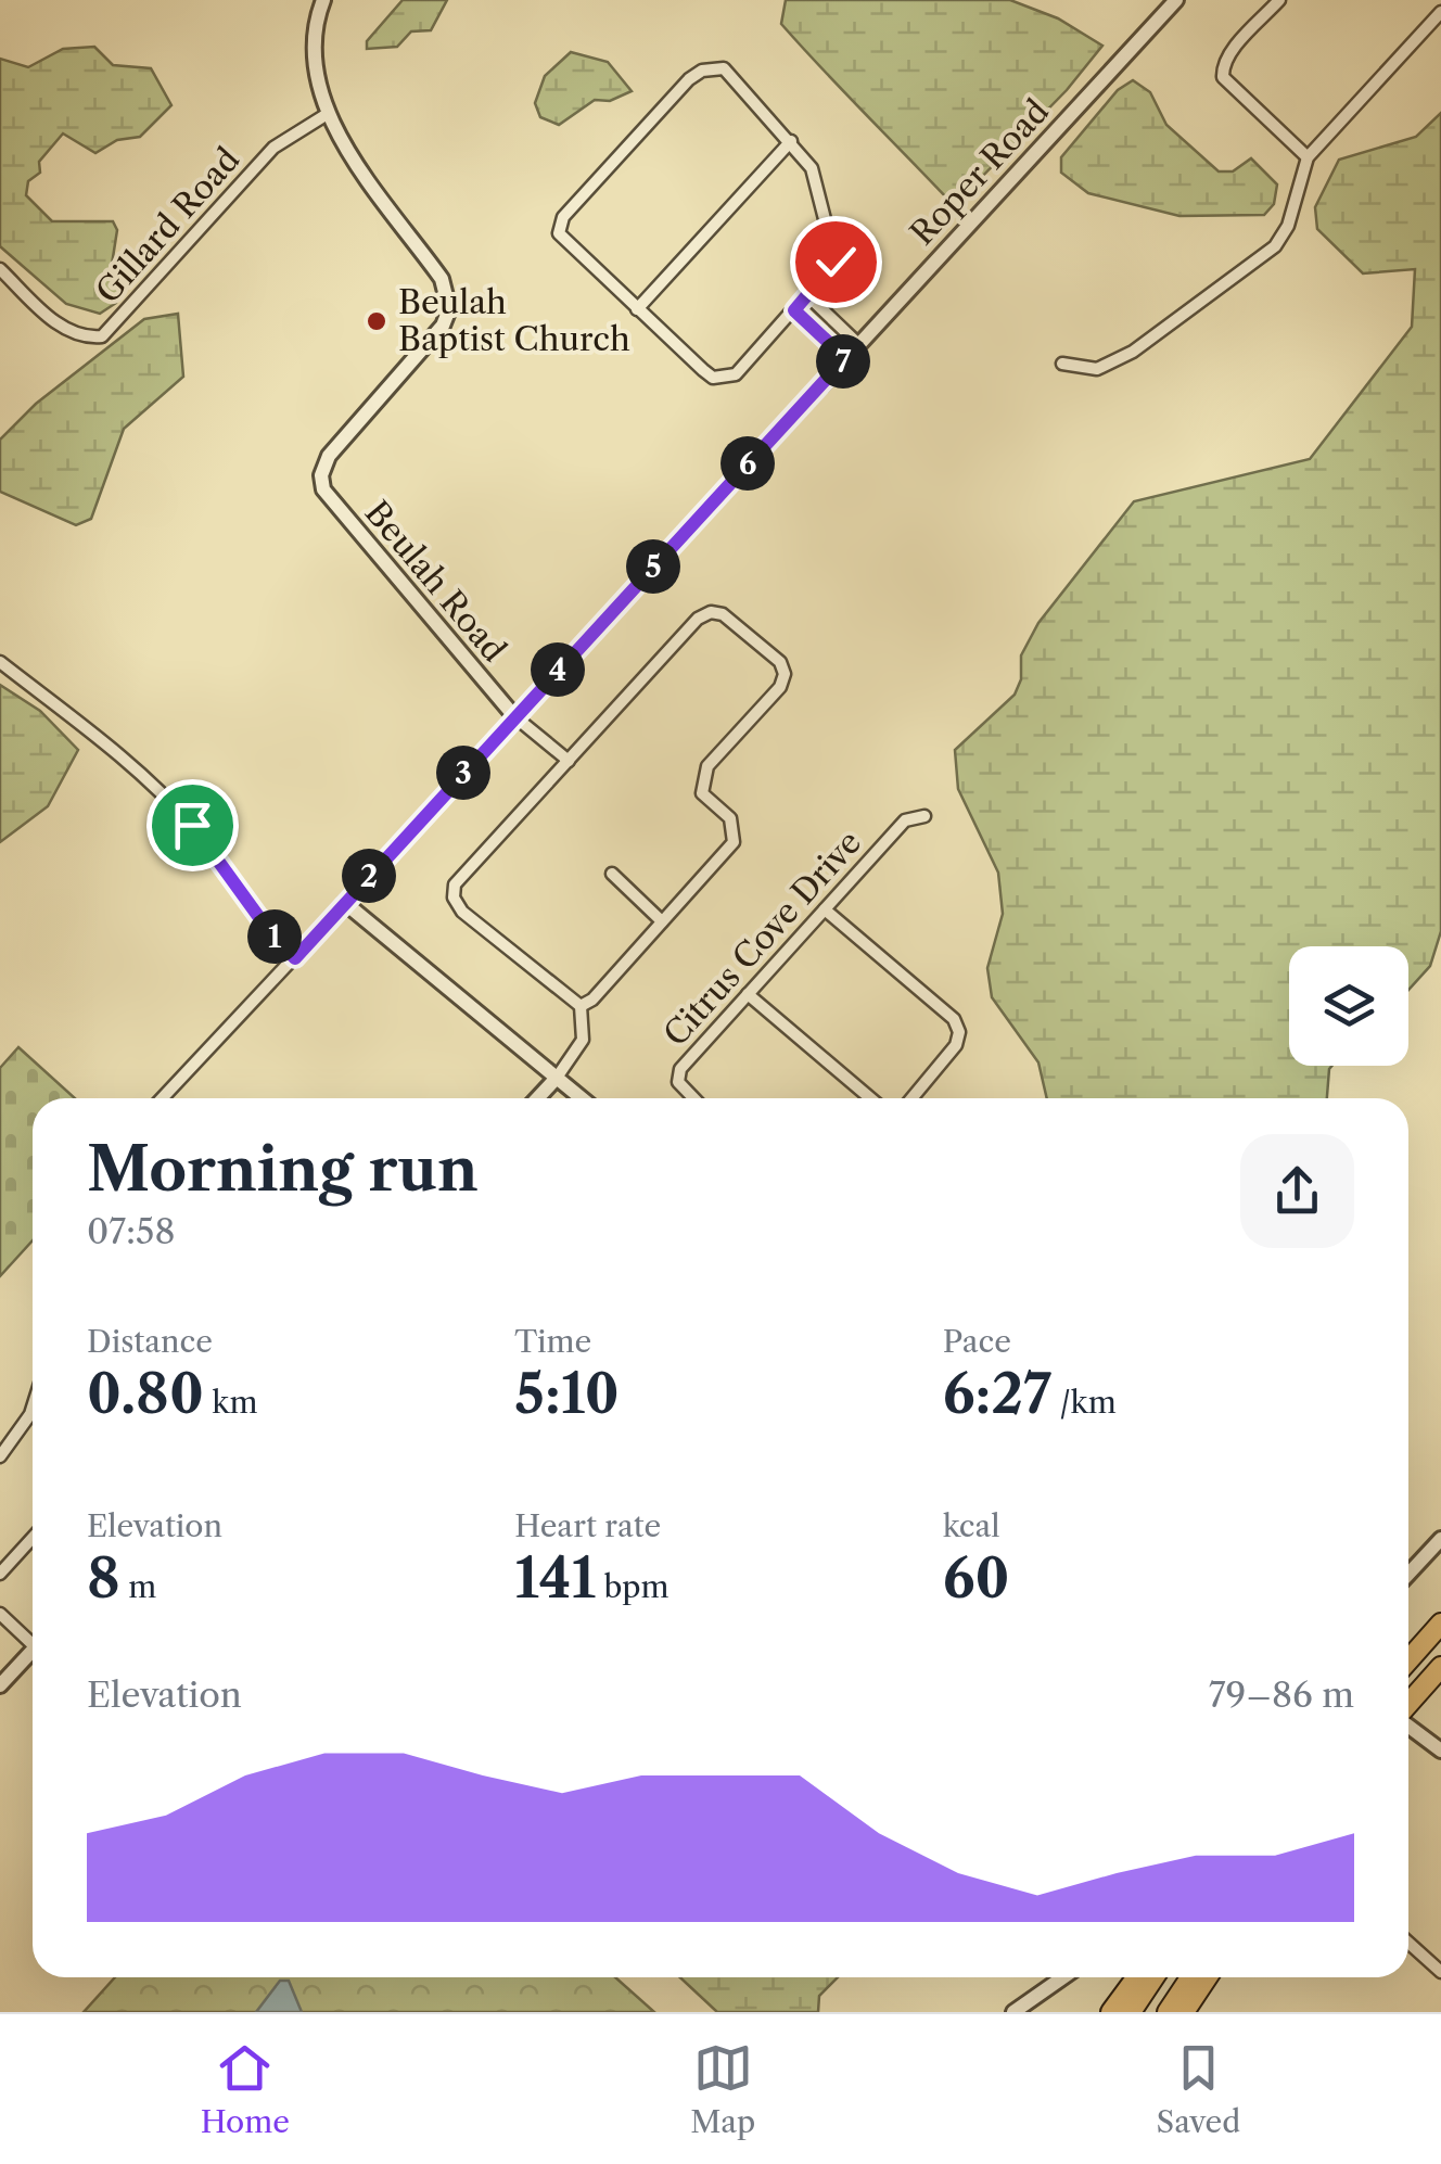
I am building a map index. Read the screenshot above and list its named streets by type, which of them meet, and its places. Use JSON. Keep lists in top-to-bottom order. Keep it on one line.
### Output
{"streets":{"street":["Roper Road","Gillard Road","Beulah Road","Citrus Cove Drive"]},"crossings":[["Roper Road","Beulah Road"],["Gillard Road","Beulah Road"]],"places":["Beulah Baptist Church"],"page":{"pins":["7","6","5","4","3","2","1"],"heading":["Morning run","07:58"],"stats":[["Distance","0.80 km"],["Time","5:10"],["Pace","6:27 /km"],["Elevation","8 m"],["Heart rate","141 bpm"],["kcal","60"]],"chart":["Elevation","79–86 m"],"tabs":["Home","Map","Saved"]}}
